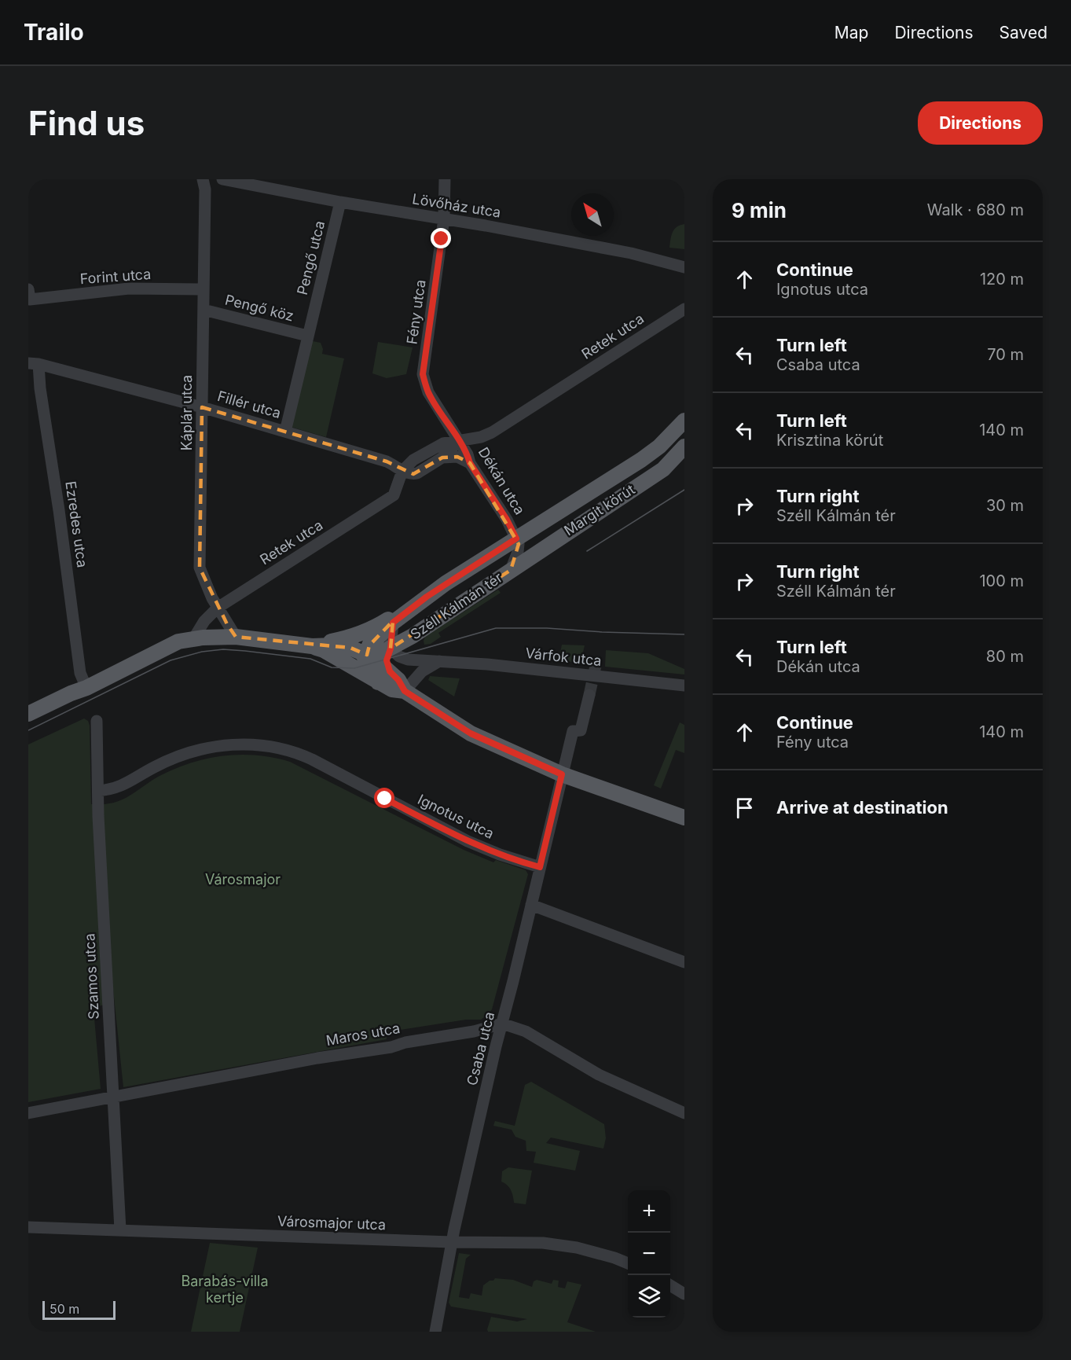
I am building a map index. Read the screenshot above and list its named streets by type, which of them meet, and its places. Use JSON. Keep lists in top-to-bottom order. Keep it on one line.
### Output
{"streets":{"main road":["Margit körút","Széll Kálmán tér"],"street":["Lövőház utca","Pengő utca","Forint utca","Pengő köz","Fény utca","Retek utca","Fillér utca","Káplár utca","Dékán utca","Ezredes utca","Várfok utca","Ignotus utca","Szamos utca","Maros utca","Csaba utca","Városmajor utca"]},"crossings":[["Lövőház utca","Pengő utca"],["Lövőház utca","Fény utca"],["Pengő utca","Pengő köz"],["Pengő utca","Fillér utca"],["Forint utca","Káplár utca"],["Pengő köz","Káplár utca"],["Fény utca","Retek utca"],["Fény utca","Dékán utca"],["Retek utca","Fillér utca"],["Retek utca","Káplár utca"],["Retek utca","Dékán utca"],["Fillér utca","Káplár utca"],["Fillér utca","Ezredes utca"],["Dékán utca","Margit körút"],["Dékán utca","Széll Kálmán tér"],["Margit körút","Széll Kálmán tér"],["Széll Kálmán tér","Várfok utca"],["Ignotus utca","Szamos utca"],["Ignotus utca","Csaba utca"],["Szamos utca","Maros utca"],["Szamos utca","Városmajor utca"],["Maros utca","Csaba utca"],["Csaba utca","Városmajor utca"]],"parks":["Városmajor","Barabás-villa kertje"],"scale_bar":"50 m","north":"top left","page":{"header":"Trailo","nav":["Map","Directions","Saved"],"buttons":"Directions","title":"Find us","heading":["9 min","Walk · 680 m"],"list":[["Continue","Ignotus utca","120 m"],["Turn left","Csaba utca","70 m"],["Turn left","Krisztina körút","140 m"],["Turn right","Széll Kálmán tér","30 m"],["Turn right","Széll Kálmán tér","100 m"],["Turn left","Dékán utca","80 m"],["Continue","Fény utca","140 m"],"Arrive at destination"],"map_buttons":["+","−"],"scale":"50 m"}}
